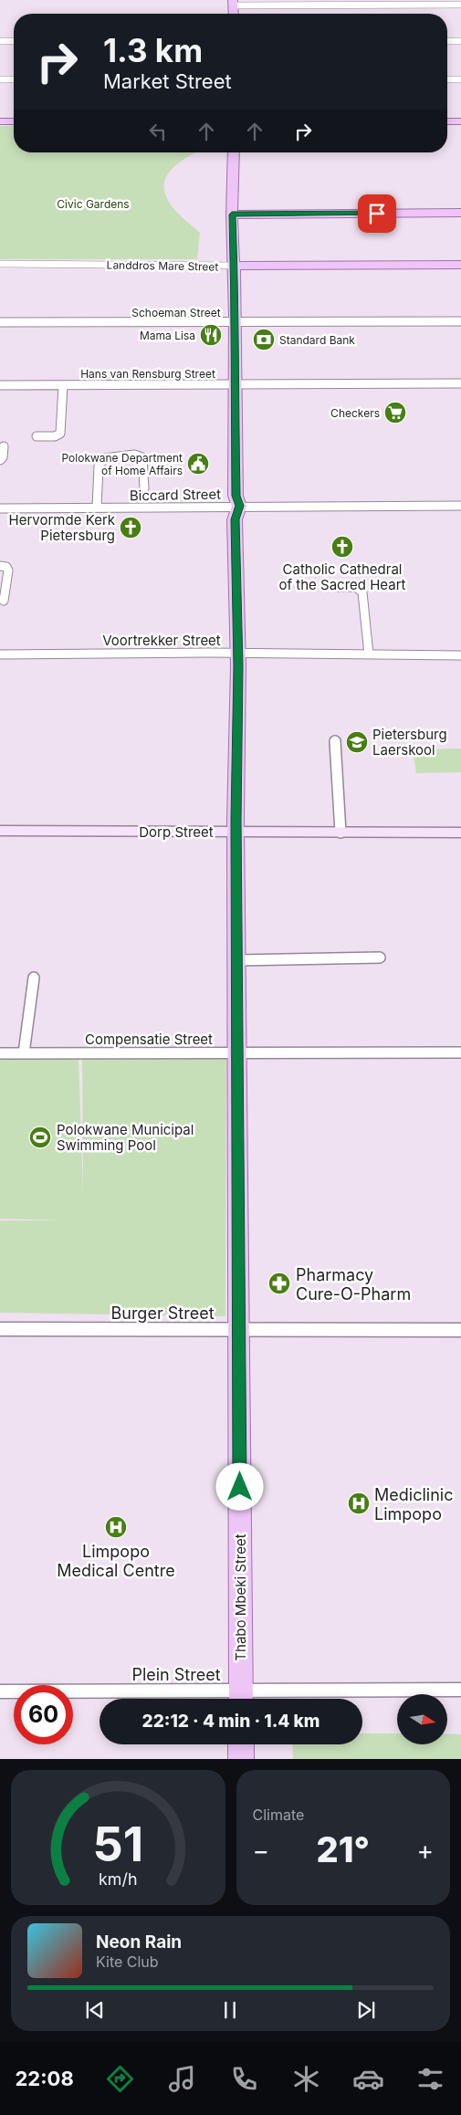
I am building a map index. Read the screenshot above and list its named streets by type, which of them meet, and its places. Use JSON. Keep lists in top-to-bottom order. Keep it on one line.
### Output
{"streets":{"main road":["Landdros Mare Street","Thabo Mbeki Street"],"street":["Schoeman Street","Hans van Rensburg Street","Biccard Street","Voortrekker Street","Dorp Street","Compensatie Street","Burger Street","Plein Street"]},"crossings":[["Landdros Mare Street","Thabo Mbeki Street"],["Schoeman Street","Thabo Mbeki Street"],["Hans van Rensburg Street","Thabo Mbeki Street"],["Biccard Street","Thabo Mbeki Street"],["Voortrekker Street","Thabo Mbeki Street"],["Dorp Street","Thabo Mbeki Street"],["Compensatie Street","Thabo Mbeki Street"],["Burger Street","Thabo Mbeki Street"]],"parks":["Civic Gardens"],"places":{"restaurant":["Mama Lisa"],"bank":["Standard Bank"],"supermarket":["Checkers"],"public building":["Polokwane Department of Home Affairs"],"church":["Hervormde Kerk Pietersburg","Catholic Cathedral of the Sacred Heart"],"school or university":["Pietersburg Laerskool"],"sports":["Polokwane Municipal Swimming Pool"],"pharmacy":["Pharmacy Cure-O-Pharm"],"hospital":["Mediclinic Limpopo","Limpopo Medical Centre"]},"north":"right","page":{"turn":["1.3 km","Market Street"],"limit":"60","trip":"22:12 · 4 min · 1.4 km","tile":"Climate","heat":["−","21°","+"],"song":["Neon Rain","Kite Club"],"tabs":"22:08","gauge":["51","km/h"]}}
